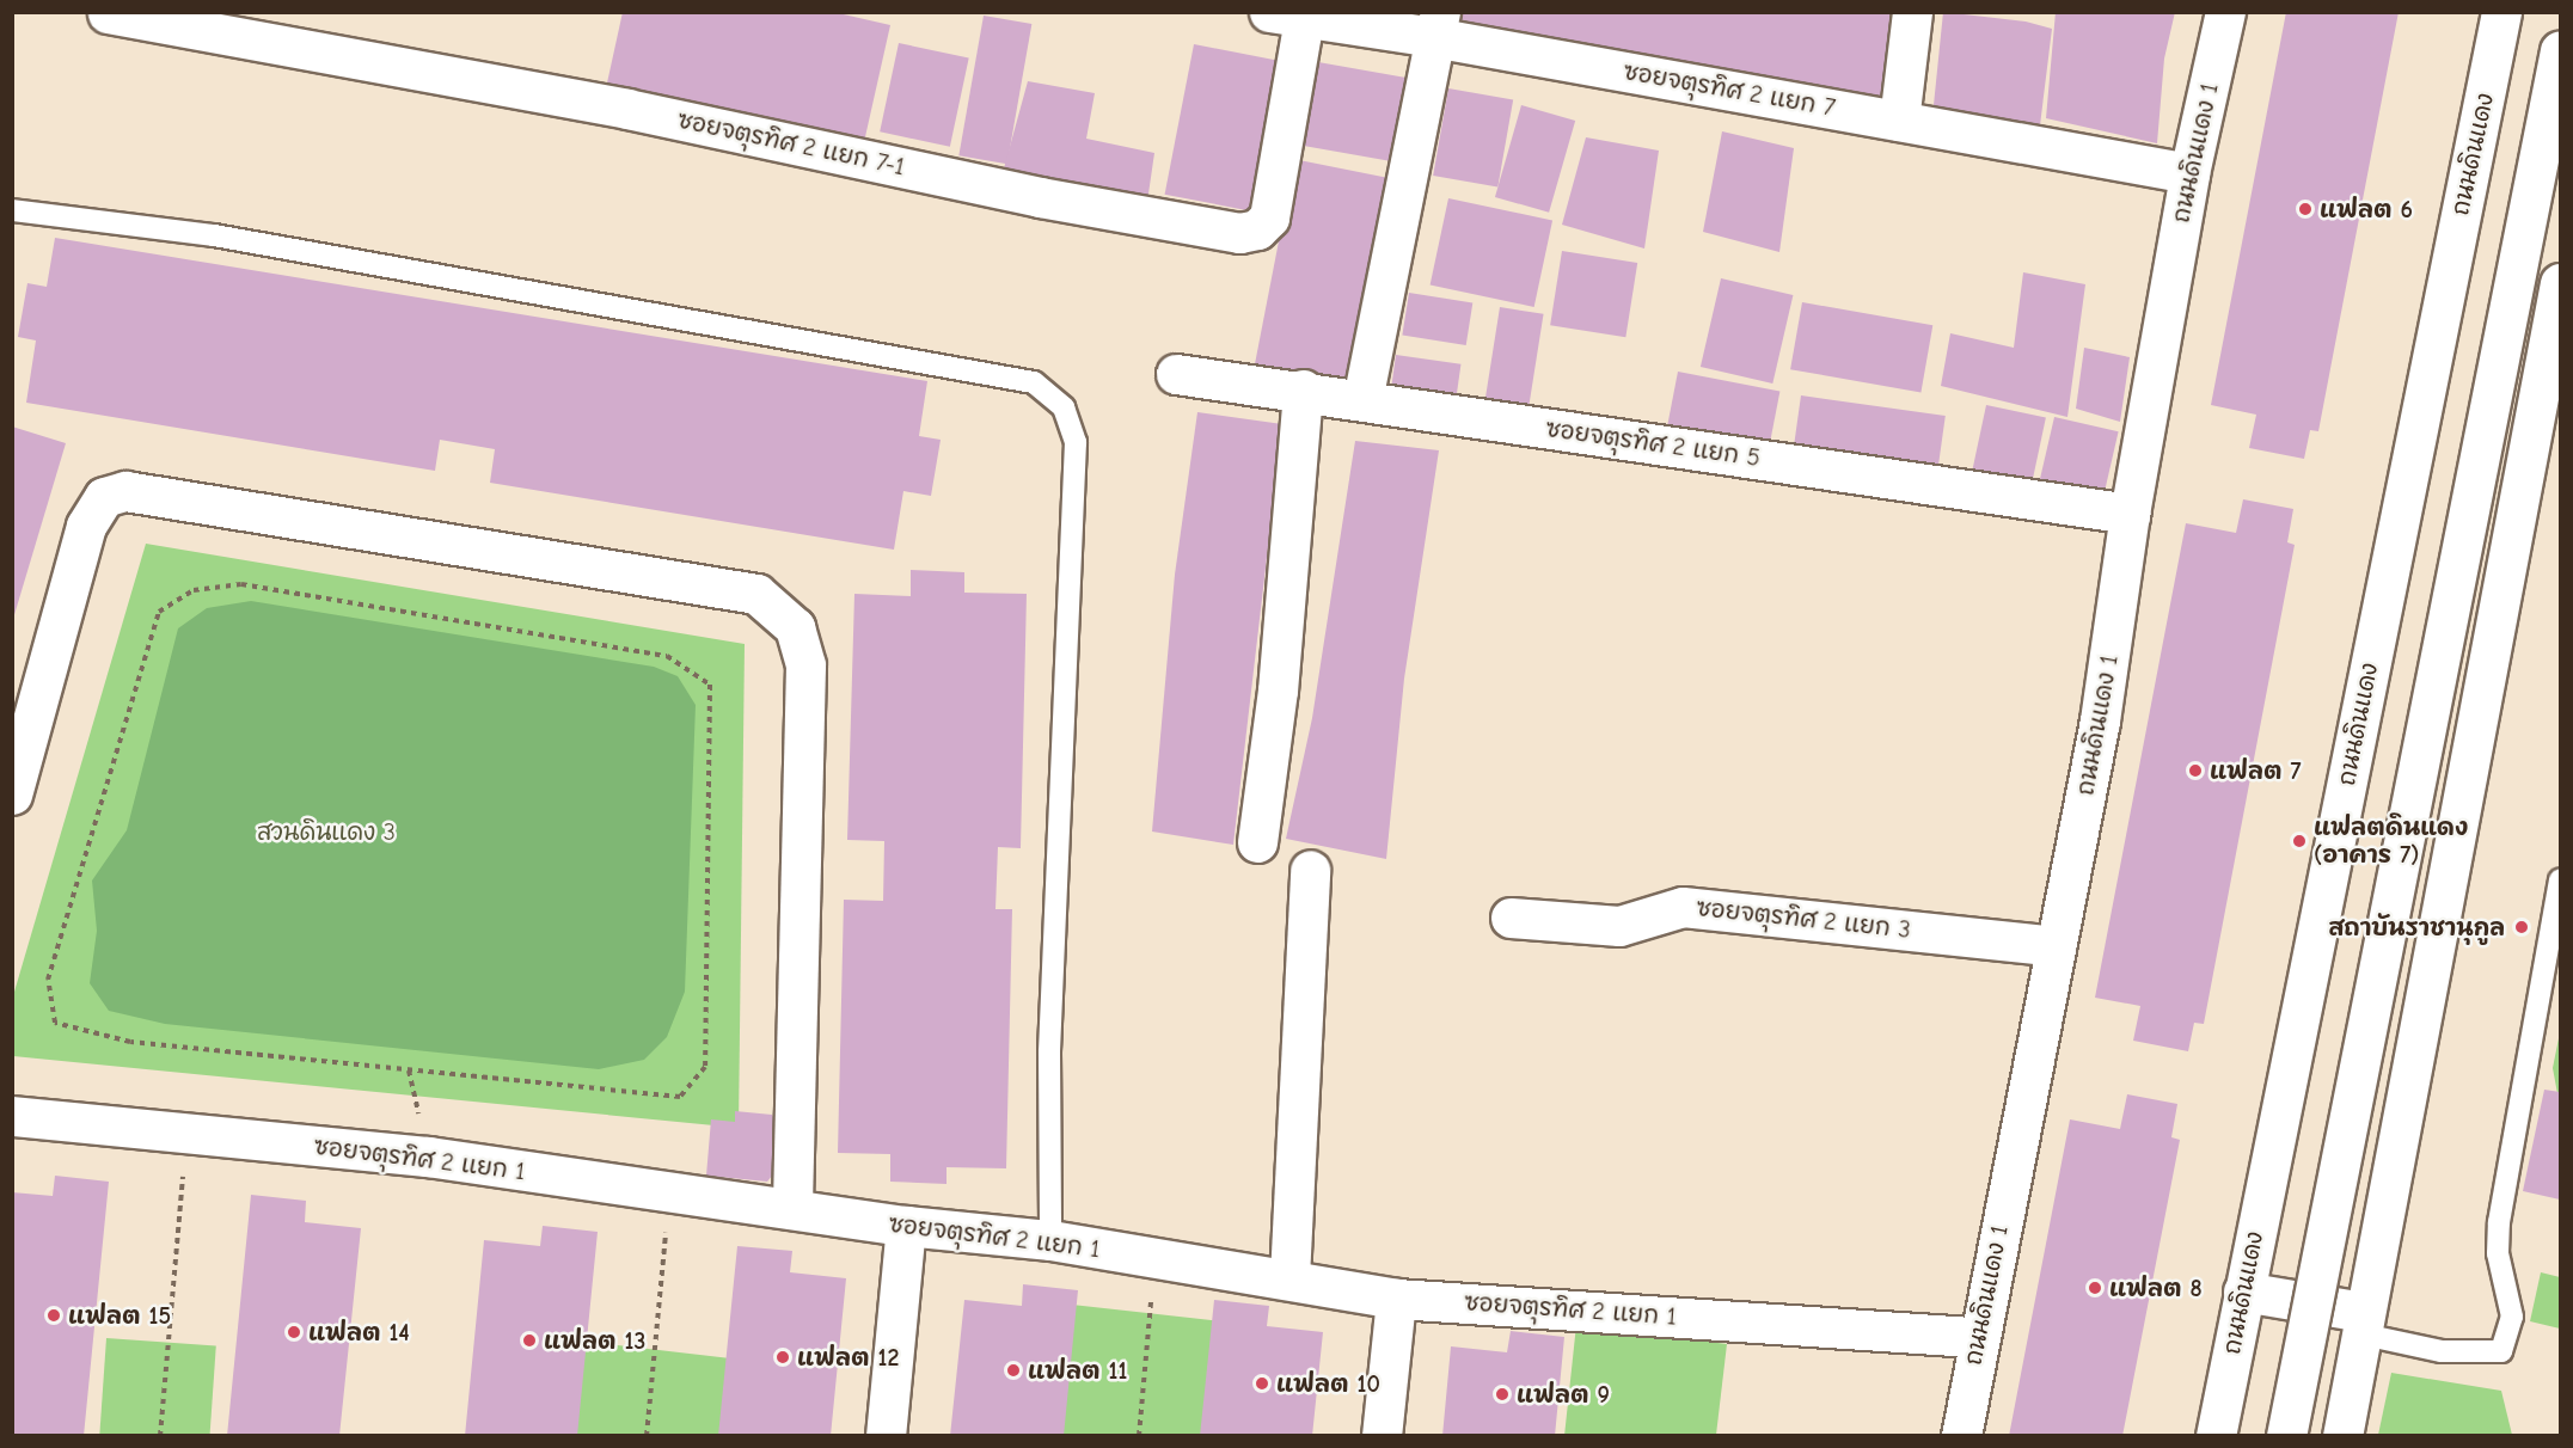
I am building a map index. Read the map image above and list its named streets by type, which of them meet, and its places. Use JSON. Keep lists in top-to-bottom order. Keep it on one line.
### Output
{"streets":{"street":["ซอยจตุรทิศ 2 แยก 7","ซอยจตุรทิศ 2 แยก 7-1","ถนนดินแดง 1","ถนนดินแดง","ซอยจตุรทิศ 2 แยก 5","ซอยจตุรทิศ 2 แยก 3","ซอยจตุรทิศ 2 แยก 1"]},"crossings":[["ซอยจตุรทิศ 2 แยก 7","ซอยจตุรทิศ 2 แยก 7-1"],["ซอยจตุรทิศ 2 แยก 7","ถนนดินแดง 1"],["ถนนดินแดง 1","ซอยจตุรทิศ 2 แยก 5"],["ถนนดินแดง 1","ซอยจตุรทิศ 2 แยก 3"],["ถนนดินแดง 1","ซอยจตุรทิศ 2 แยก 1"]],"parks":["สวนดินแดง 3"],"places":["แฟลต 6","แฟลต 7","แฟลตดินแดง (อาคาร 7)","สถาบันราชานุกูล","แฟลต 8","แฟลต 15","แฟลต 14","แฟลต 13","แฟลต 12","แฟลต 11","แฟลต 10","แฟลต 9"]}
